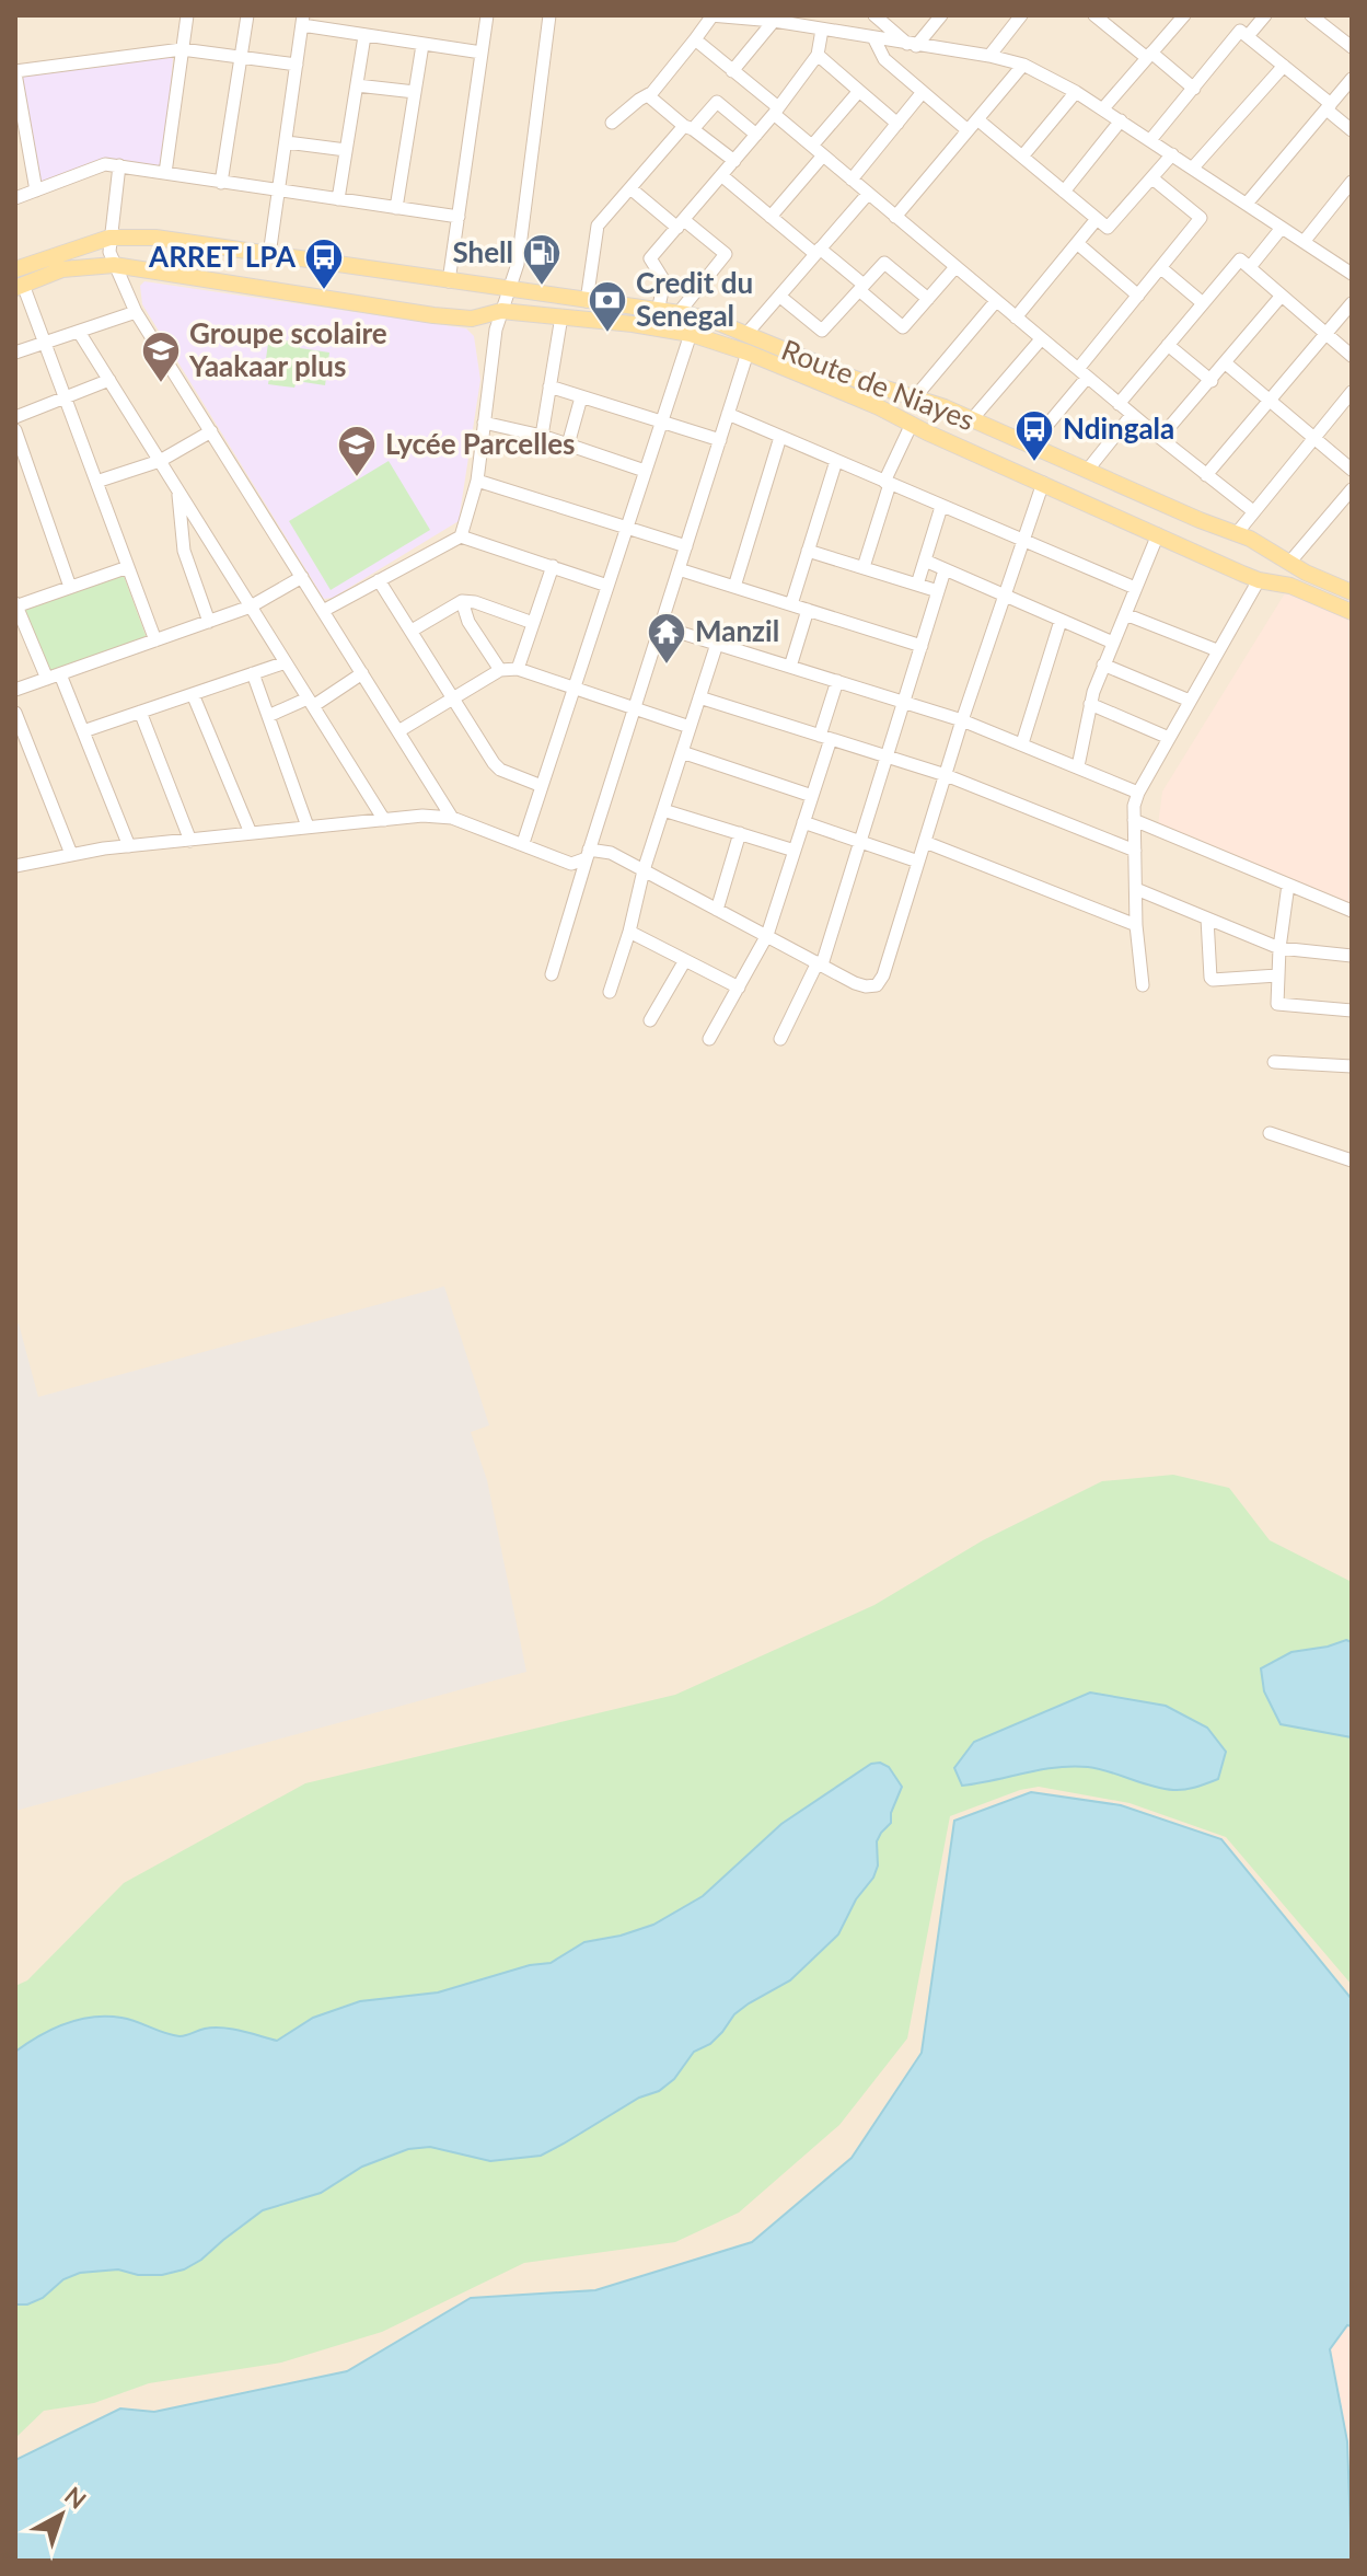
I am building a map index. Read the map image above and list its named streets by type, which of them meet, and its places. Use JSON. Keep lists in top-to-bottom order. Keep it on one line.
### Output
{"streets":{"main road":["Route de Niayes"]},"places":{"fuel station":["Shell"],"bus stop":["ARRET LPA","Ndingala"],"bank":["Credit du Senegal"],"school or university":["Groupe scolaire Yaakaar plus","Lycée Parcelles"],"temple":["Manzil"]},"north":"top right"}
